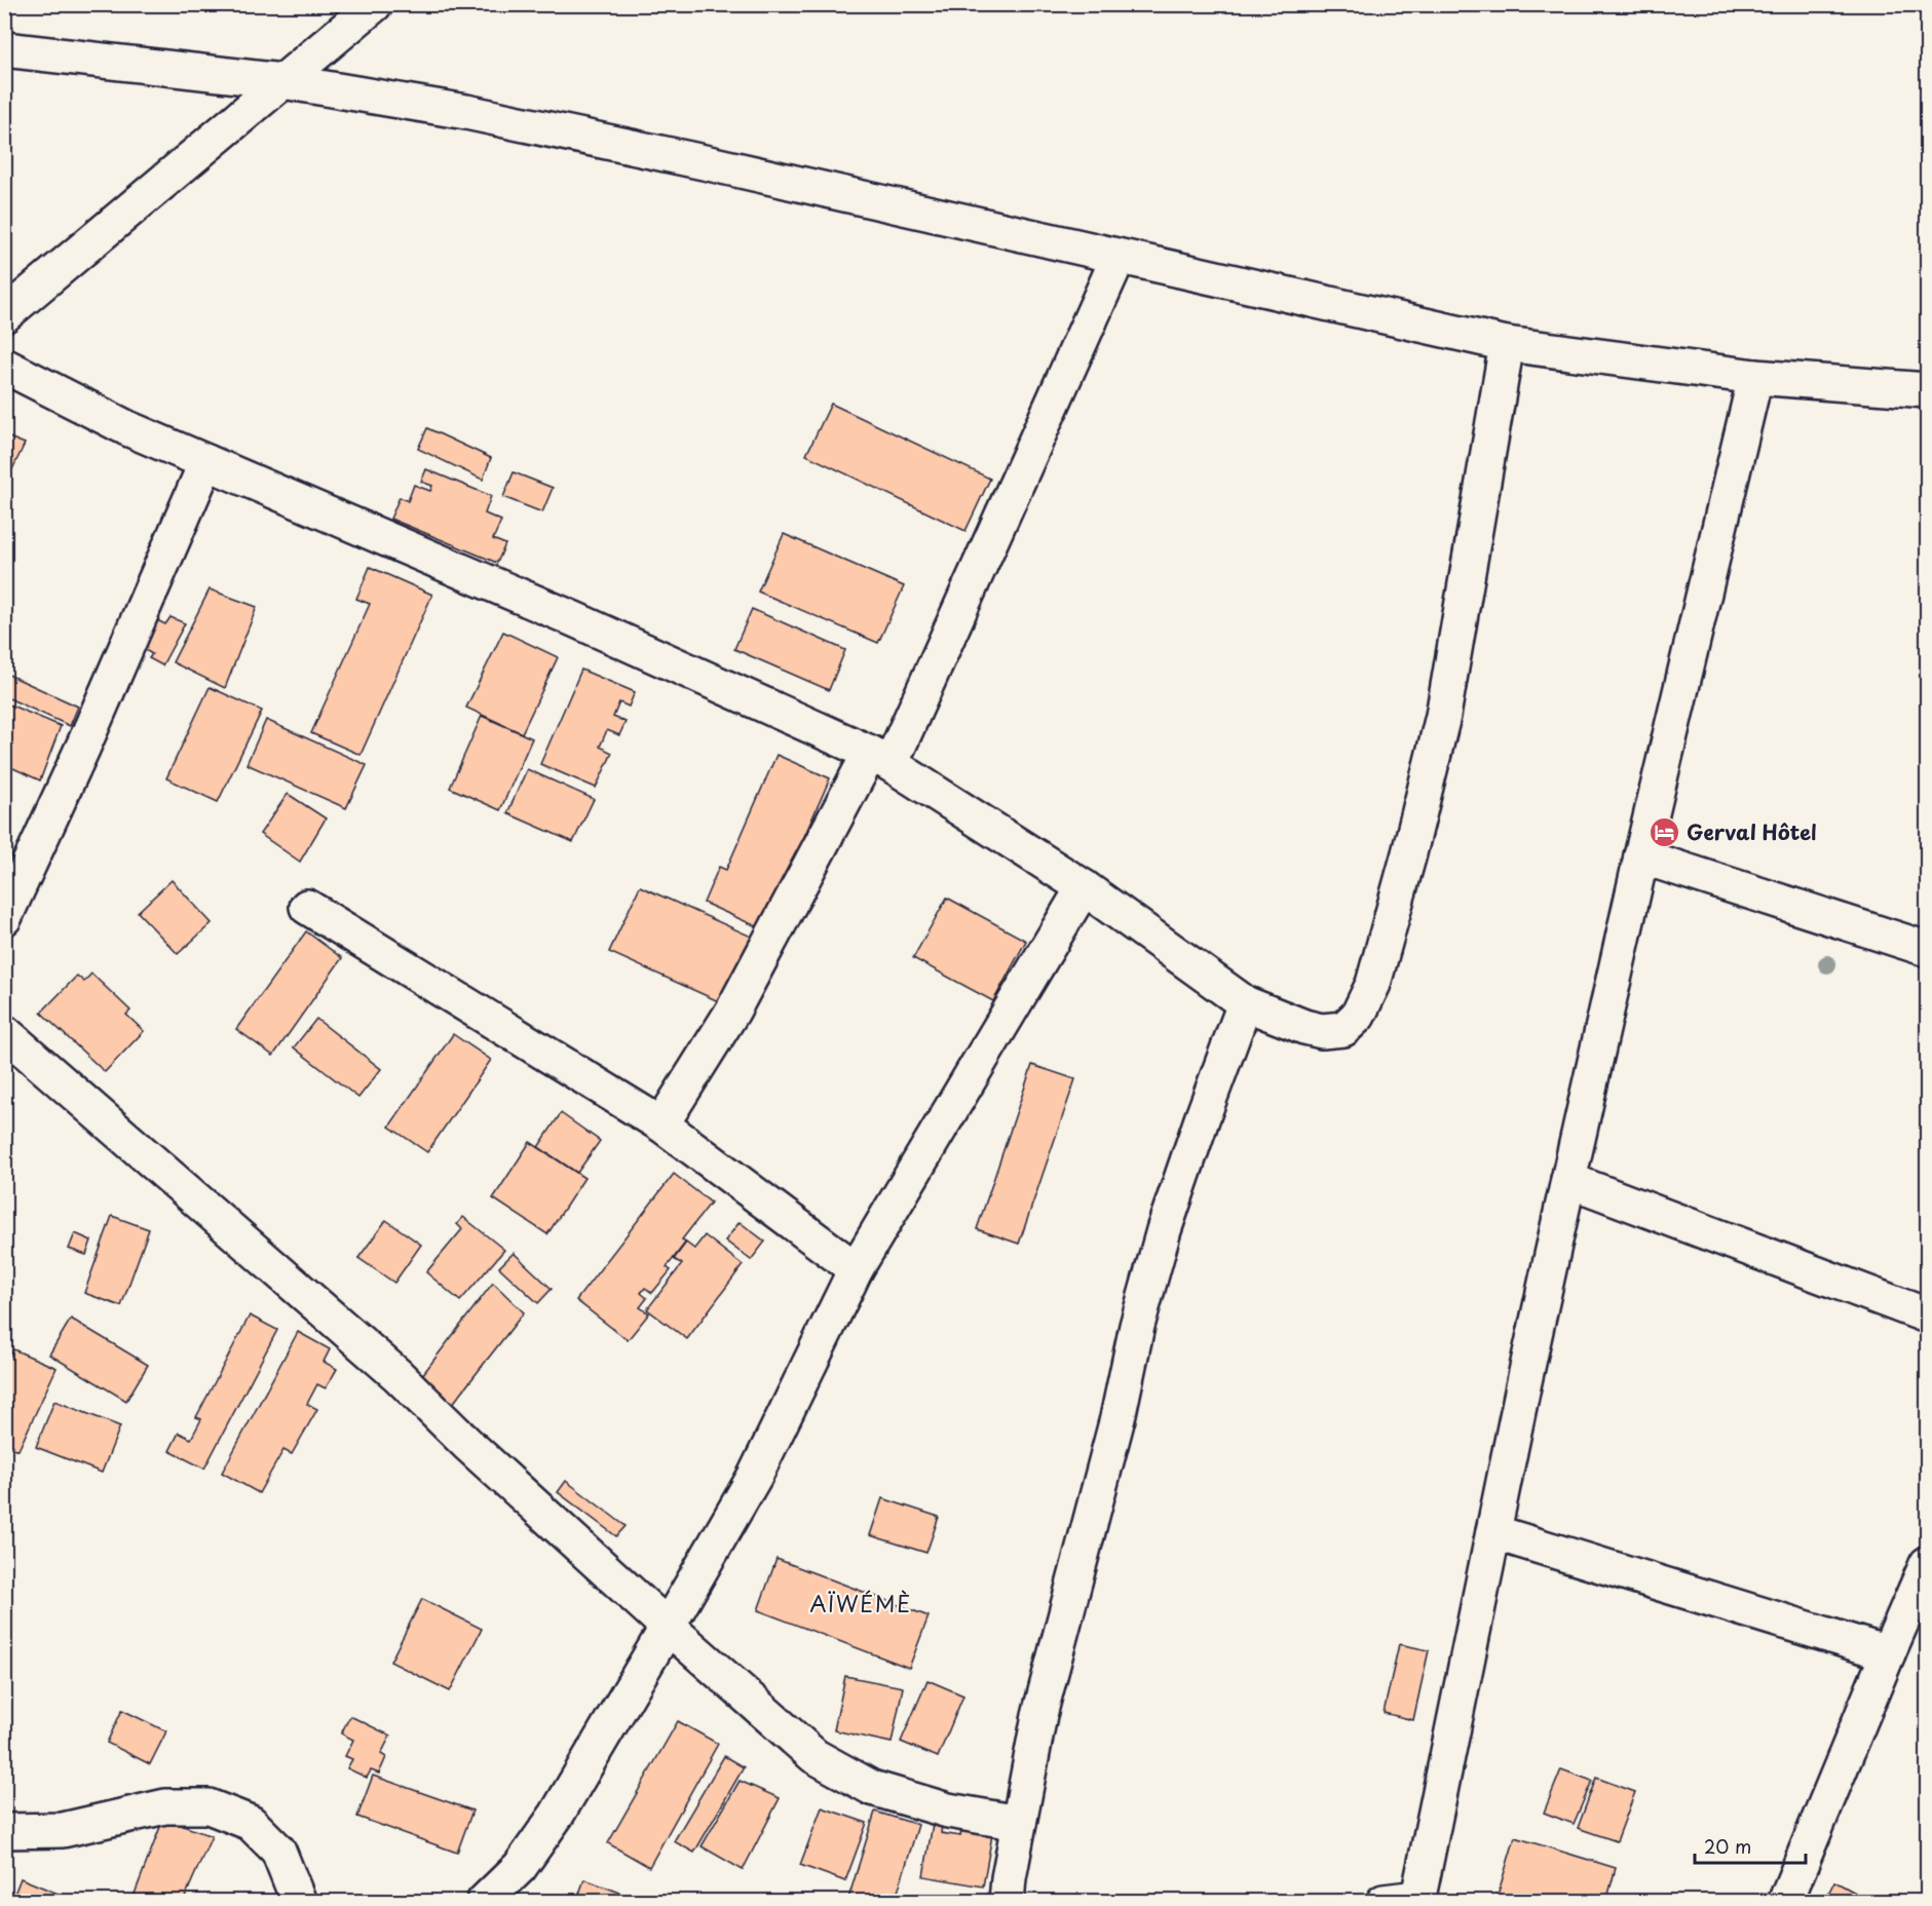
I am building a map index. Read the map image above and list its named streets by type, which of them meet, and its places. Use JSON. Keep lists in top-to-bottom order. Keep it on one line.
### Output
{"districts":["AÏWÉMÈ"],"places":{"hotel":["Gerval Hôtel"]},"scale_bar":"20 m"}
